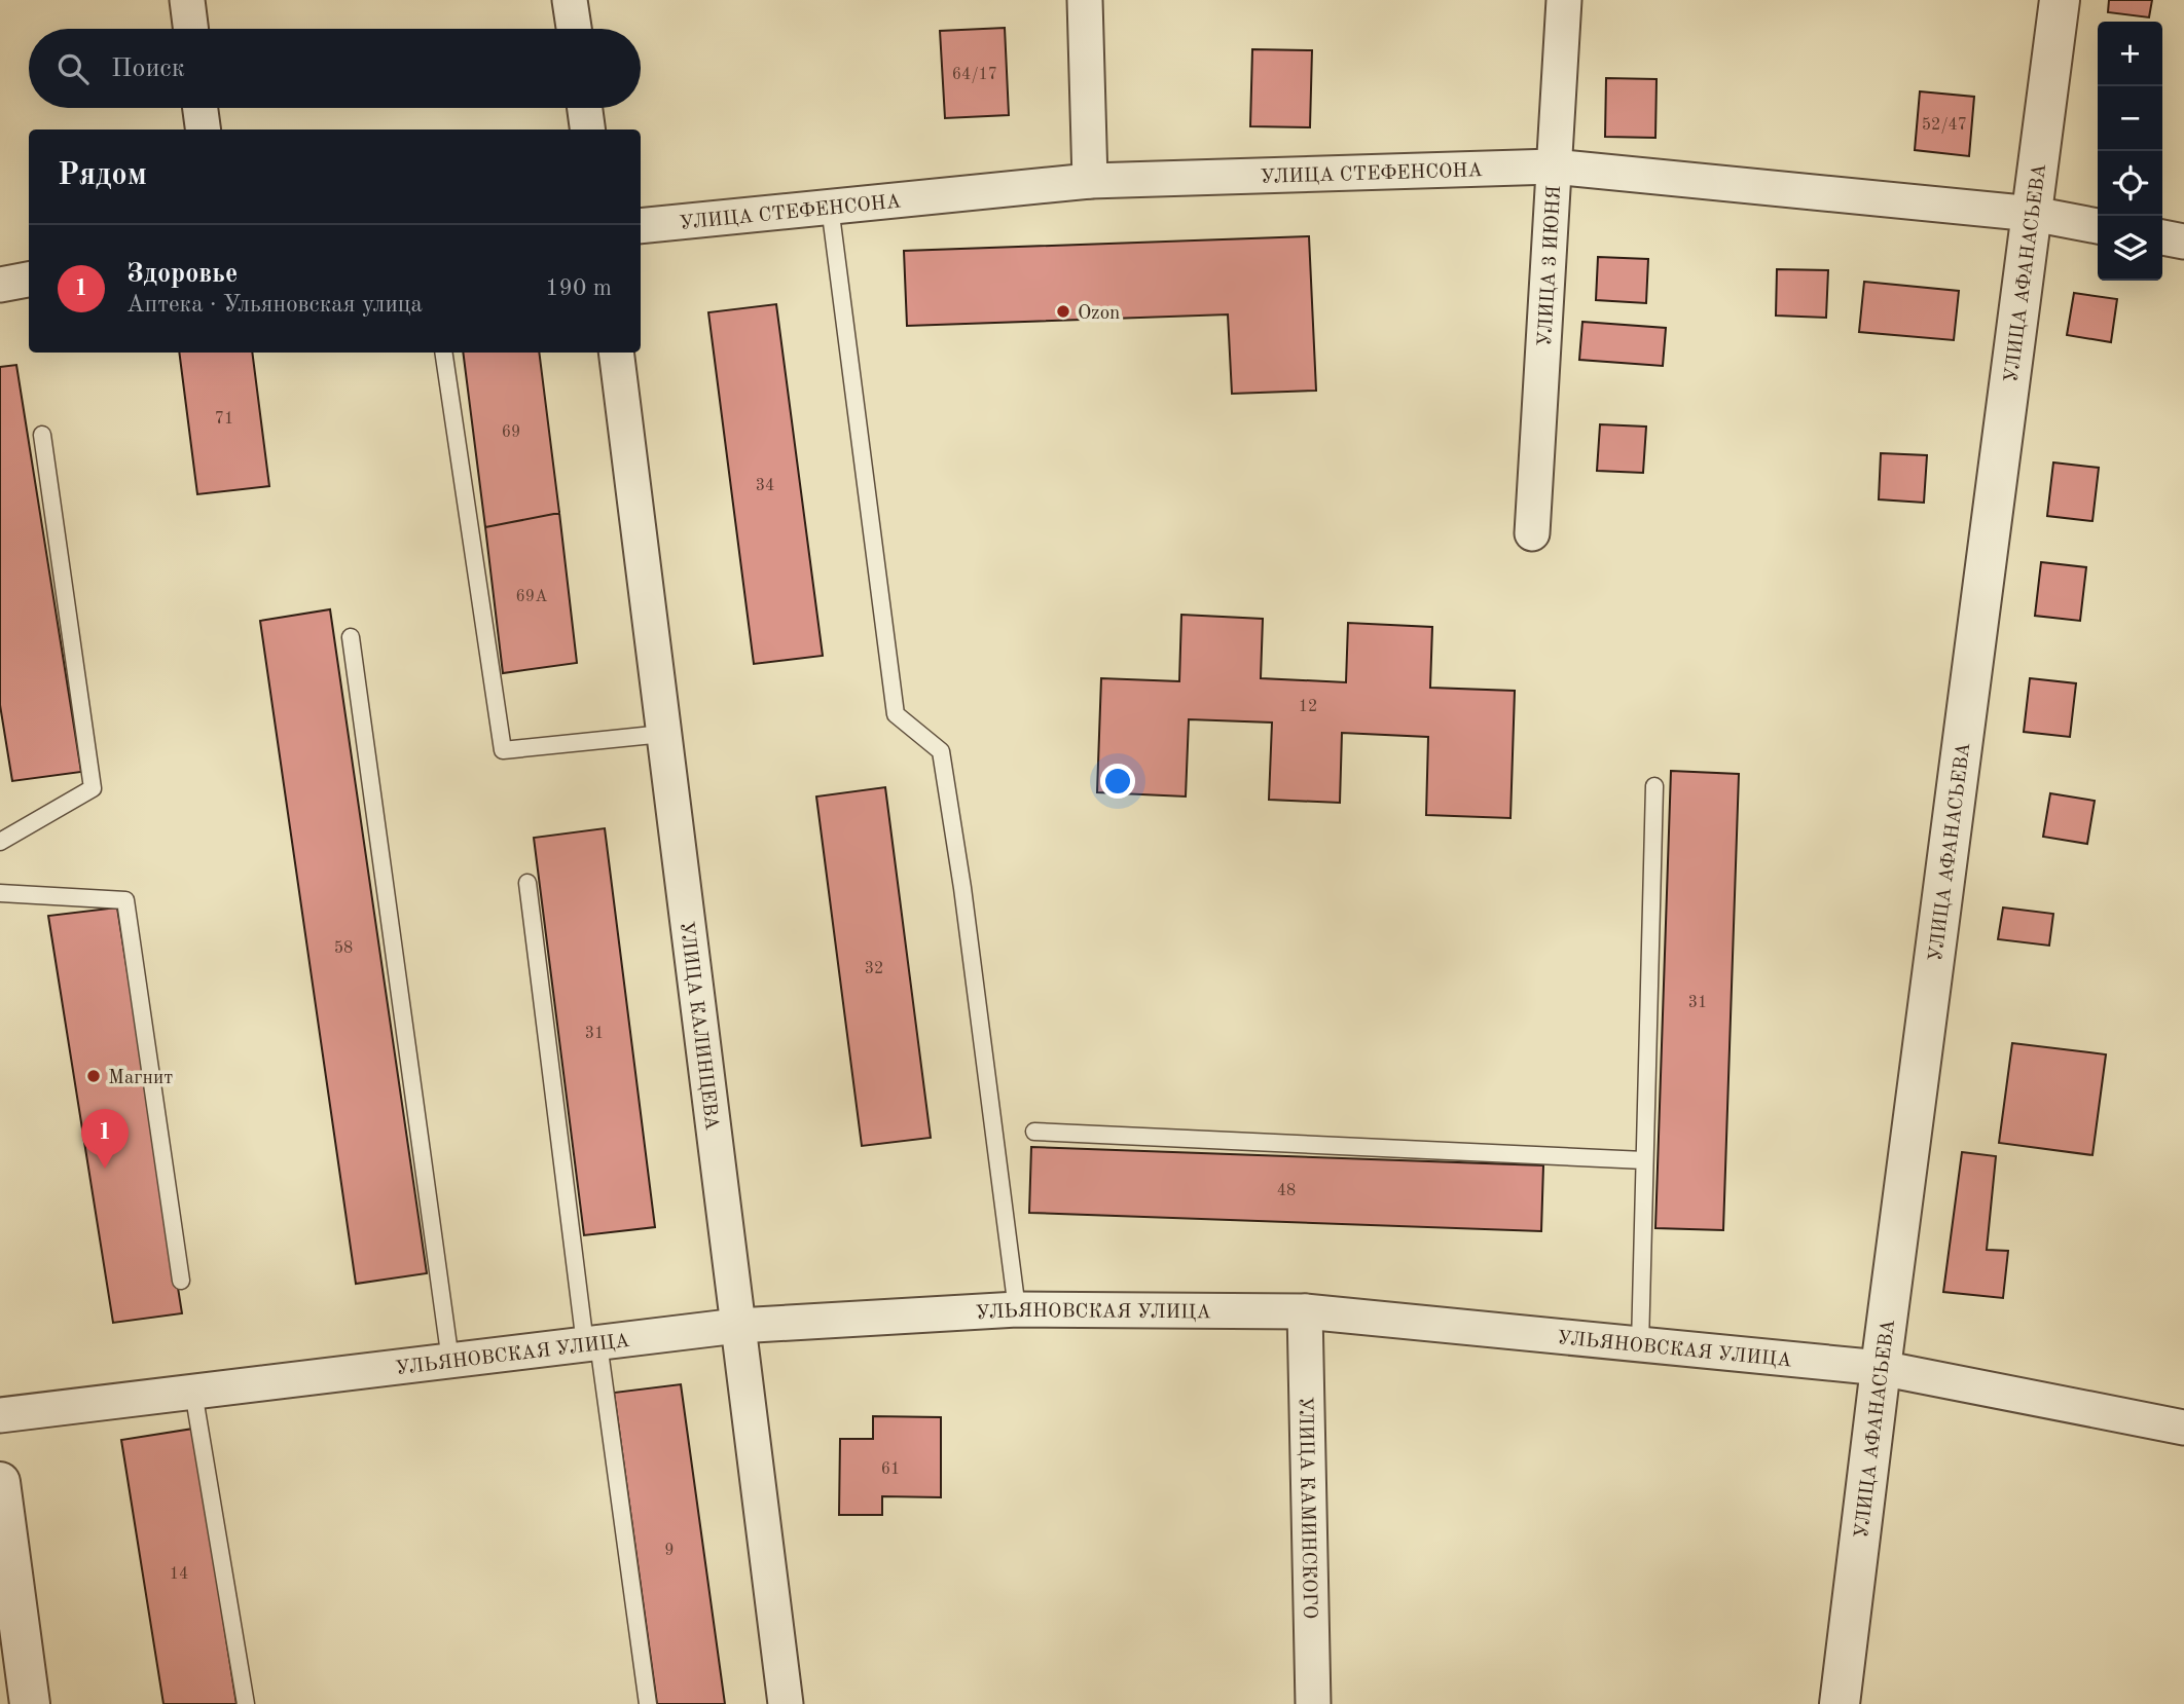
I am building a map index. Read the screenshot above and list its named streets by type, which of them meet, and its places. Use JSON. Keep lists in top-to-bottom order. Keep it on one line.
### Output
{"streets":{"street":["УЛИЦА СТЕФЕНСОНА","УЛИЦА 3 ИЮНЯ","УЛИЦА АФАНАСЬЕВА","УЛИЦА КАЛИНЦЕВА","УЛЬЯНОВСКАЯ УЛИЦА","УЛИЦА КАМИНСКОГО"]},"crossings":[["УЛИЦА СТЕФЕНСОНА","УЛИЦА 3 ИЮНЯ"],["УЛИЦА СТЕФЕНСОНА","УЛИЦА АФАНАСЬЕВА"],["УЛИЦА АФАНАСЬЕВА","УЛЬЯНОВСКАЯ УЛИЦА"],["УЛИЦА КАЛИНЦЕВА","УЛЬЯНОВСКАЯ УЛИЦА"],["УЛЬЯНОВСКАЯ УЛИЦА","УЛИЦА КАМИНСКОГО"]],"places":["Ozon","Магнит"],"house_numbers":["64/17","52/47","71","69","34","69А","12","58","32","31","31","48","61","9","14"],"page":{"map_buttons":["+","−"],"search":"Поиск","heading":"Рядом","list":[{"mark":"1","name":"Здоровье","note":"Аптека · Ульяновская улица","value":"190 m"}],"pins":"1"}}
